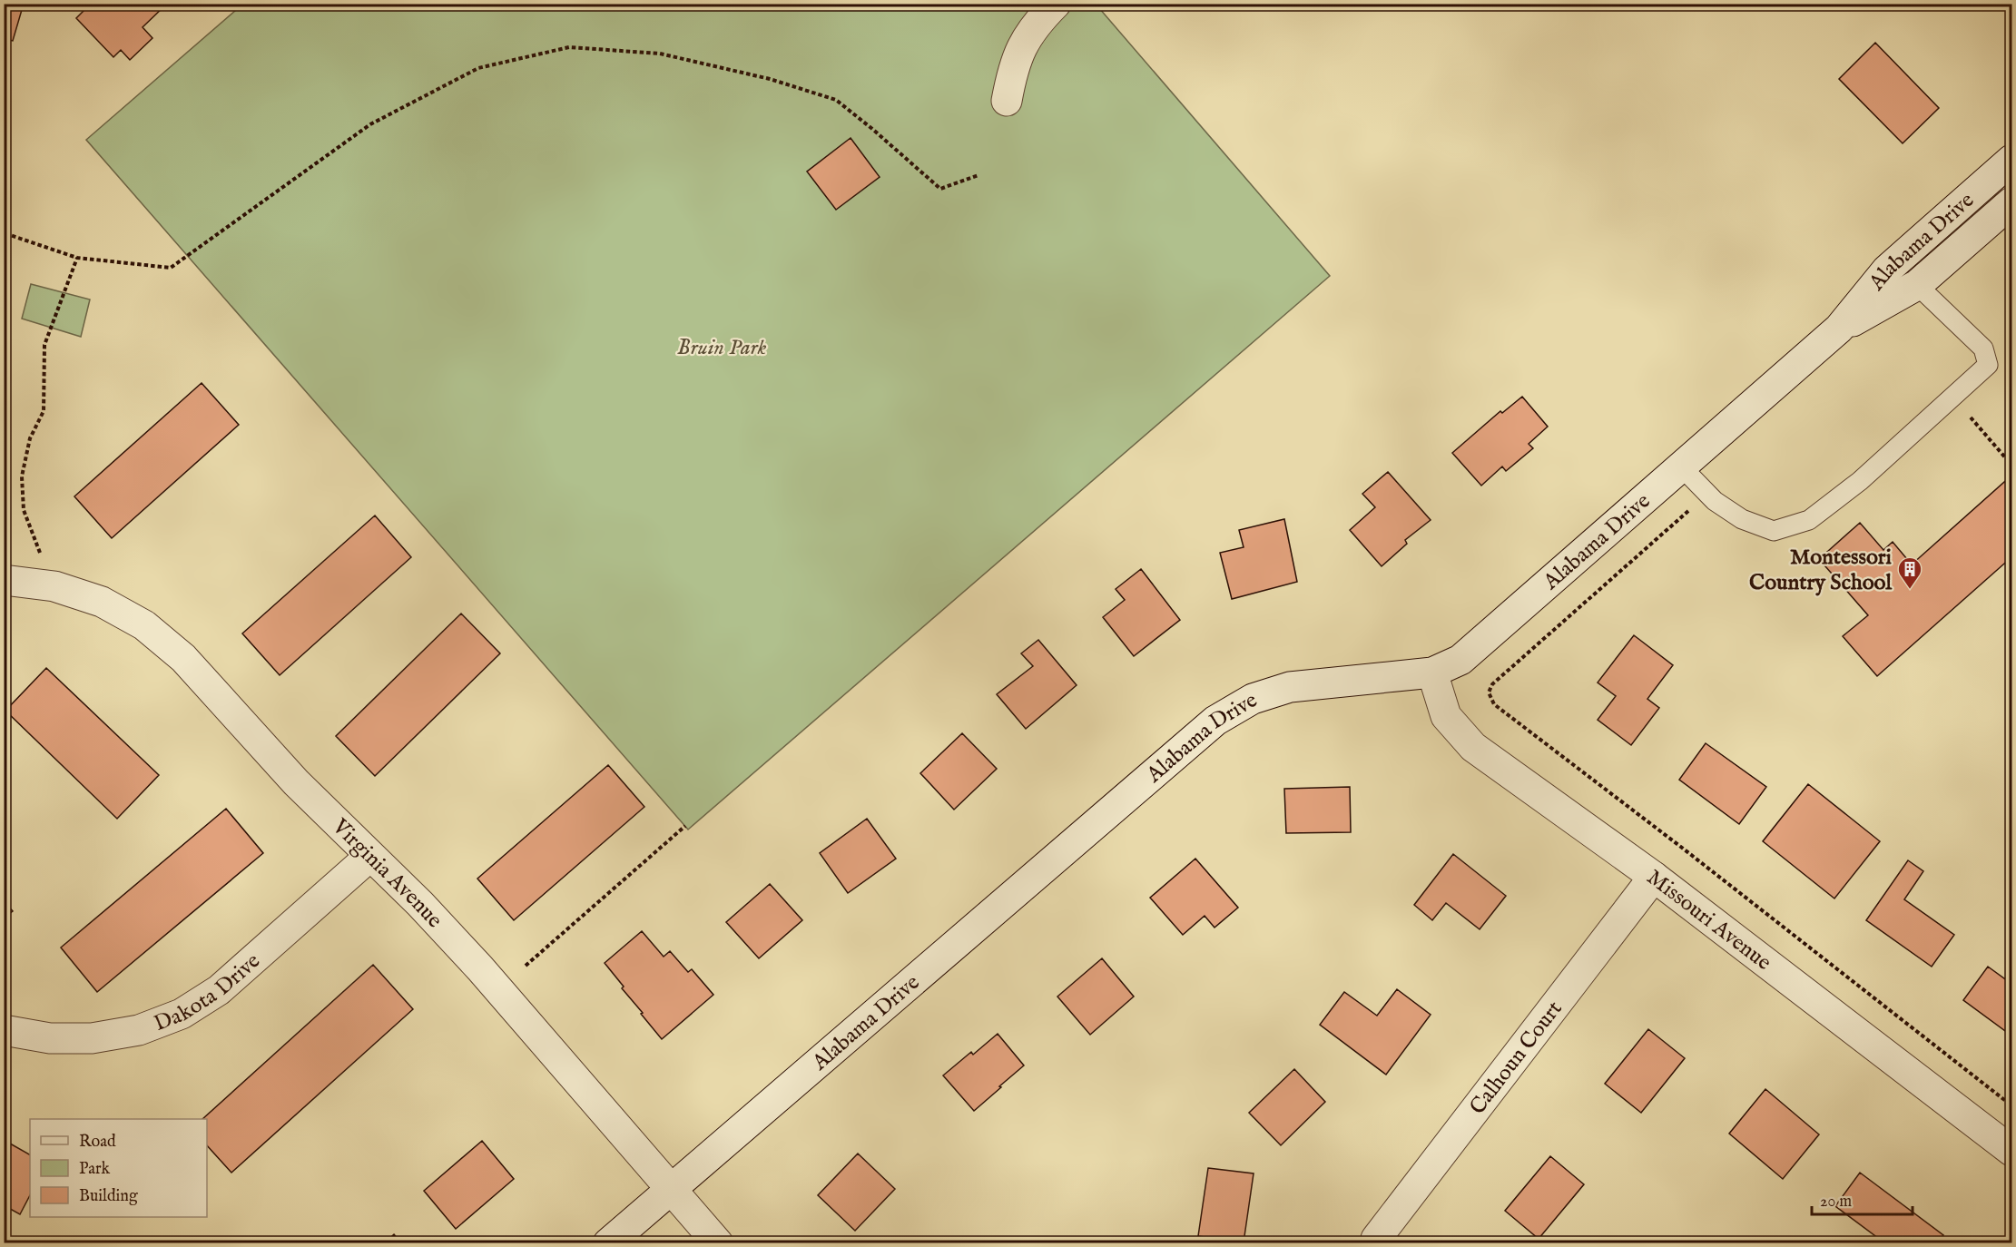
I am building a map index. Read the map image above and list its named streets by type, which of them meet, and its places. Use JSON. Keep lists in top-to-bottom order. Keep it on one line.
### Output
{"streets":{"street":["Alabama Drive","Virginia Avenue","Missouri Avenue","Dakota Drive","Calhoun Court"]},"crossings":[["Alabama Drive","Virginia Avenue"],["Alabama Drive","Missouri Avenue"],["Virginia Avenue","Dakota Drive"],["Missouri Avenue","Calhoun Court"]],"parks":["Bruin Park"],"places":{"building":["Montessori Country School"]},"legend":["Road","Park","Building"],"scale_bar":"20 m"}
